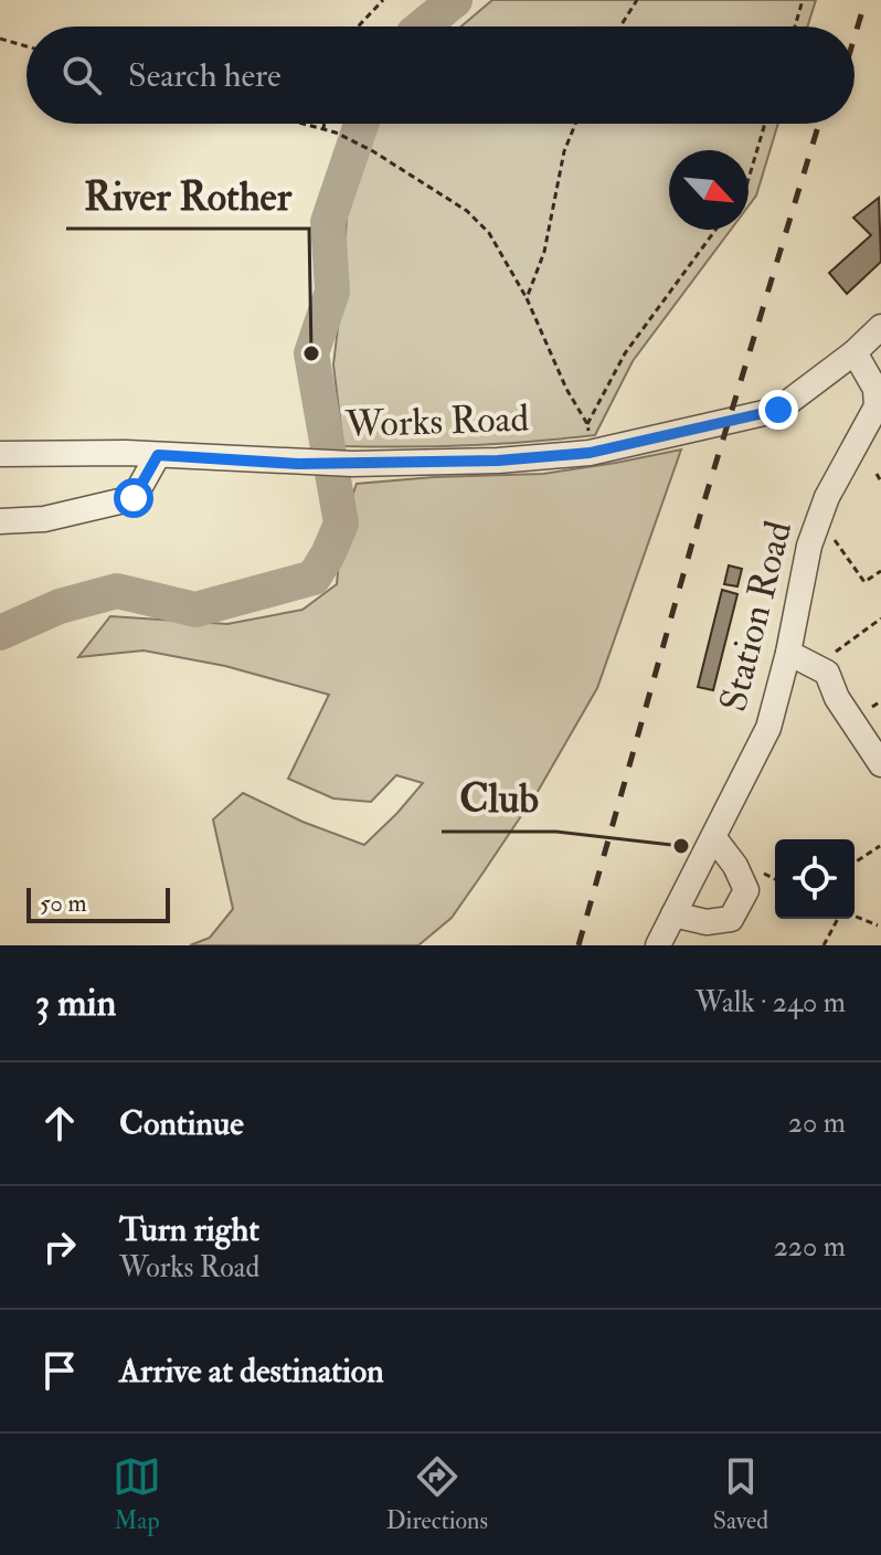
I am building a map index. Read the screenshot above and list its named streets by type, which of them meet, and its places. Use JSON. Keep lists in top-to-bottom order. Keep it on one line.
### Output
{"streets":{"street":["Works Road","Station Road"]},"crossings":[["Works Road","Station Road"]],"places":["River Rother","Club"],"scale_bar":"50 m","north":"bottom right","page":{"search":"Search here","scale":"50 m","heading":["3 min","Walk · 240 m"],"list":[["Continue","20 m"],["Turn right","Works Road","220 m"],"Arrive at destination"],"nav":["Map","Directions","Saved"]}}
